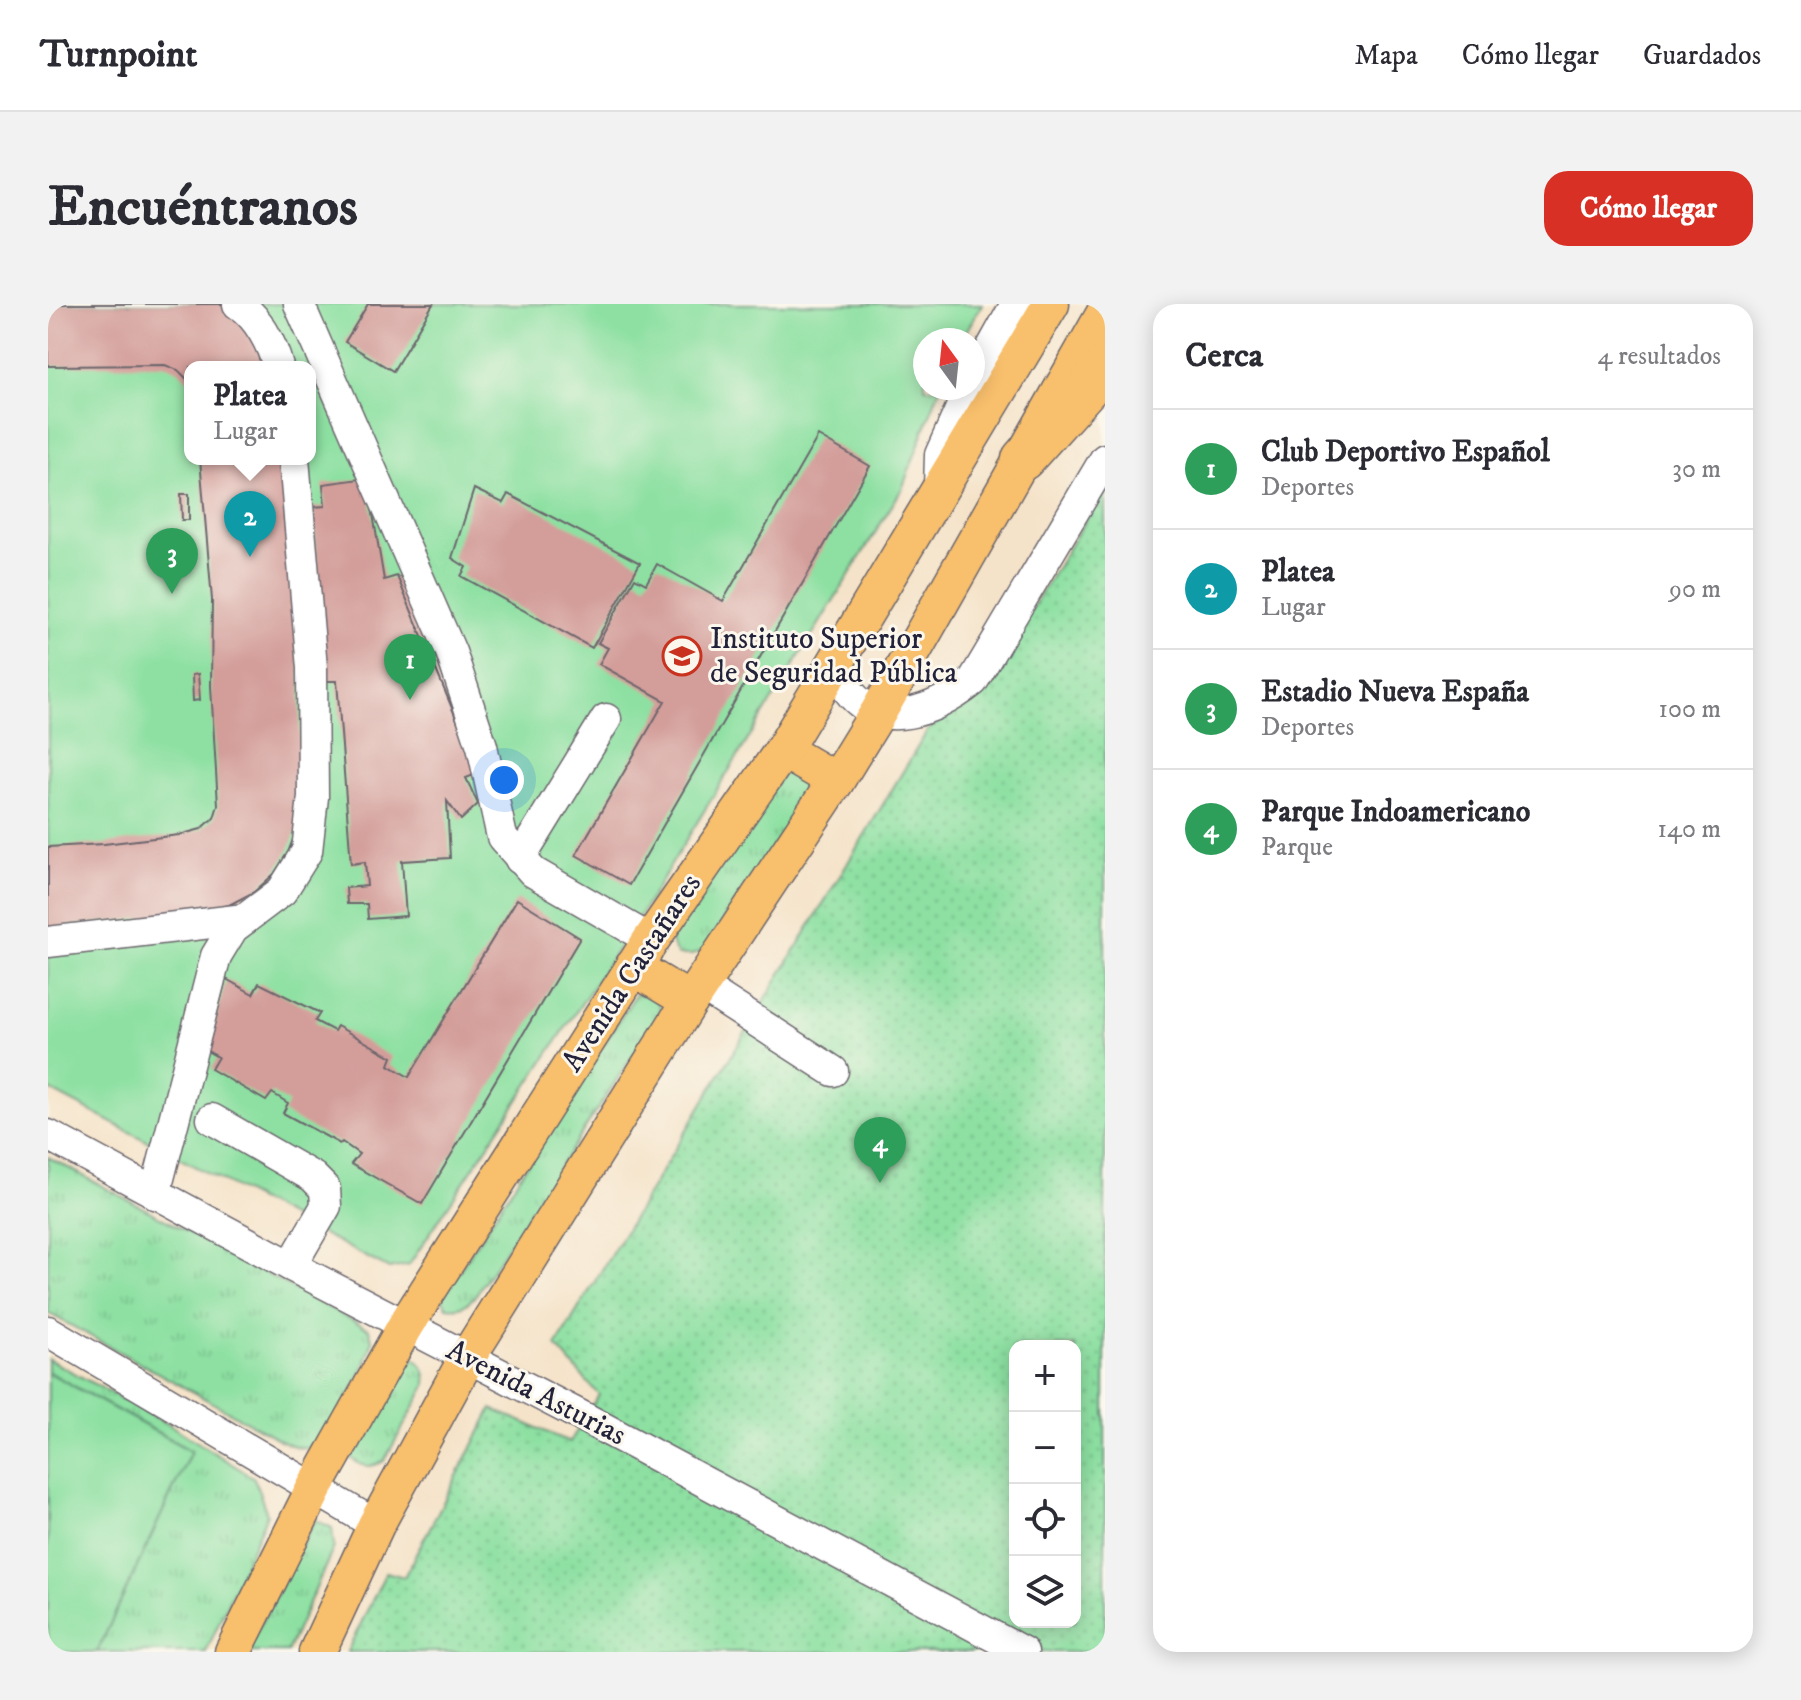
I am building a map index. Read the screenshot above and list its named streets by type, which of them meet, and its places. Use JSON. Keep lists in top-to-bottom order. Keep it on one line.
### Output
{"streets":{"main road":["Avenida Castañares"],"street":["Avenida Asturias"]},"crossings":[["Avenida Castañares","Avenida Asturias"]],"places":{"school or university":["Instituto Superior de Seguridad Pública"]},"north":"top","page":{"header":"Turnpoint","nav":["Mapa","Cómo llegar","Guardados"],"buttons":"Cómo llegar","title":"Encuéntranos","heading":["Cerca","4 resultados"],"popup":["Platea","Lugar"],"list":[{"mark":"1","name":"Club Deportivo Español","note":"Deportes","value":"30 m"},{"mark":"2","name":"Platea","note":"Lugar","value":"90 m"},{"mark":"3","name":"Estadio Nueva España","note":"Deportes","value":"100 m"},{"mark":"4","name":"Parque Indoamericano","note":"Parque","value":"140 m"}],"pins":["2","3","1","4"],"map_buttons":["+","−"]}}
